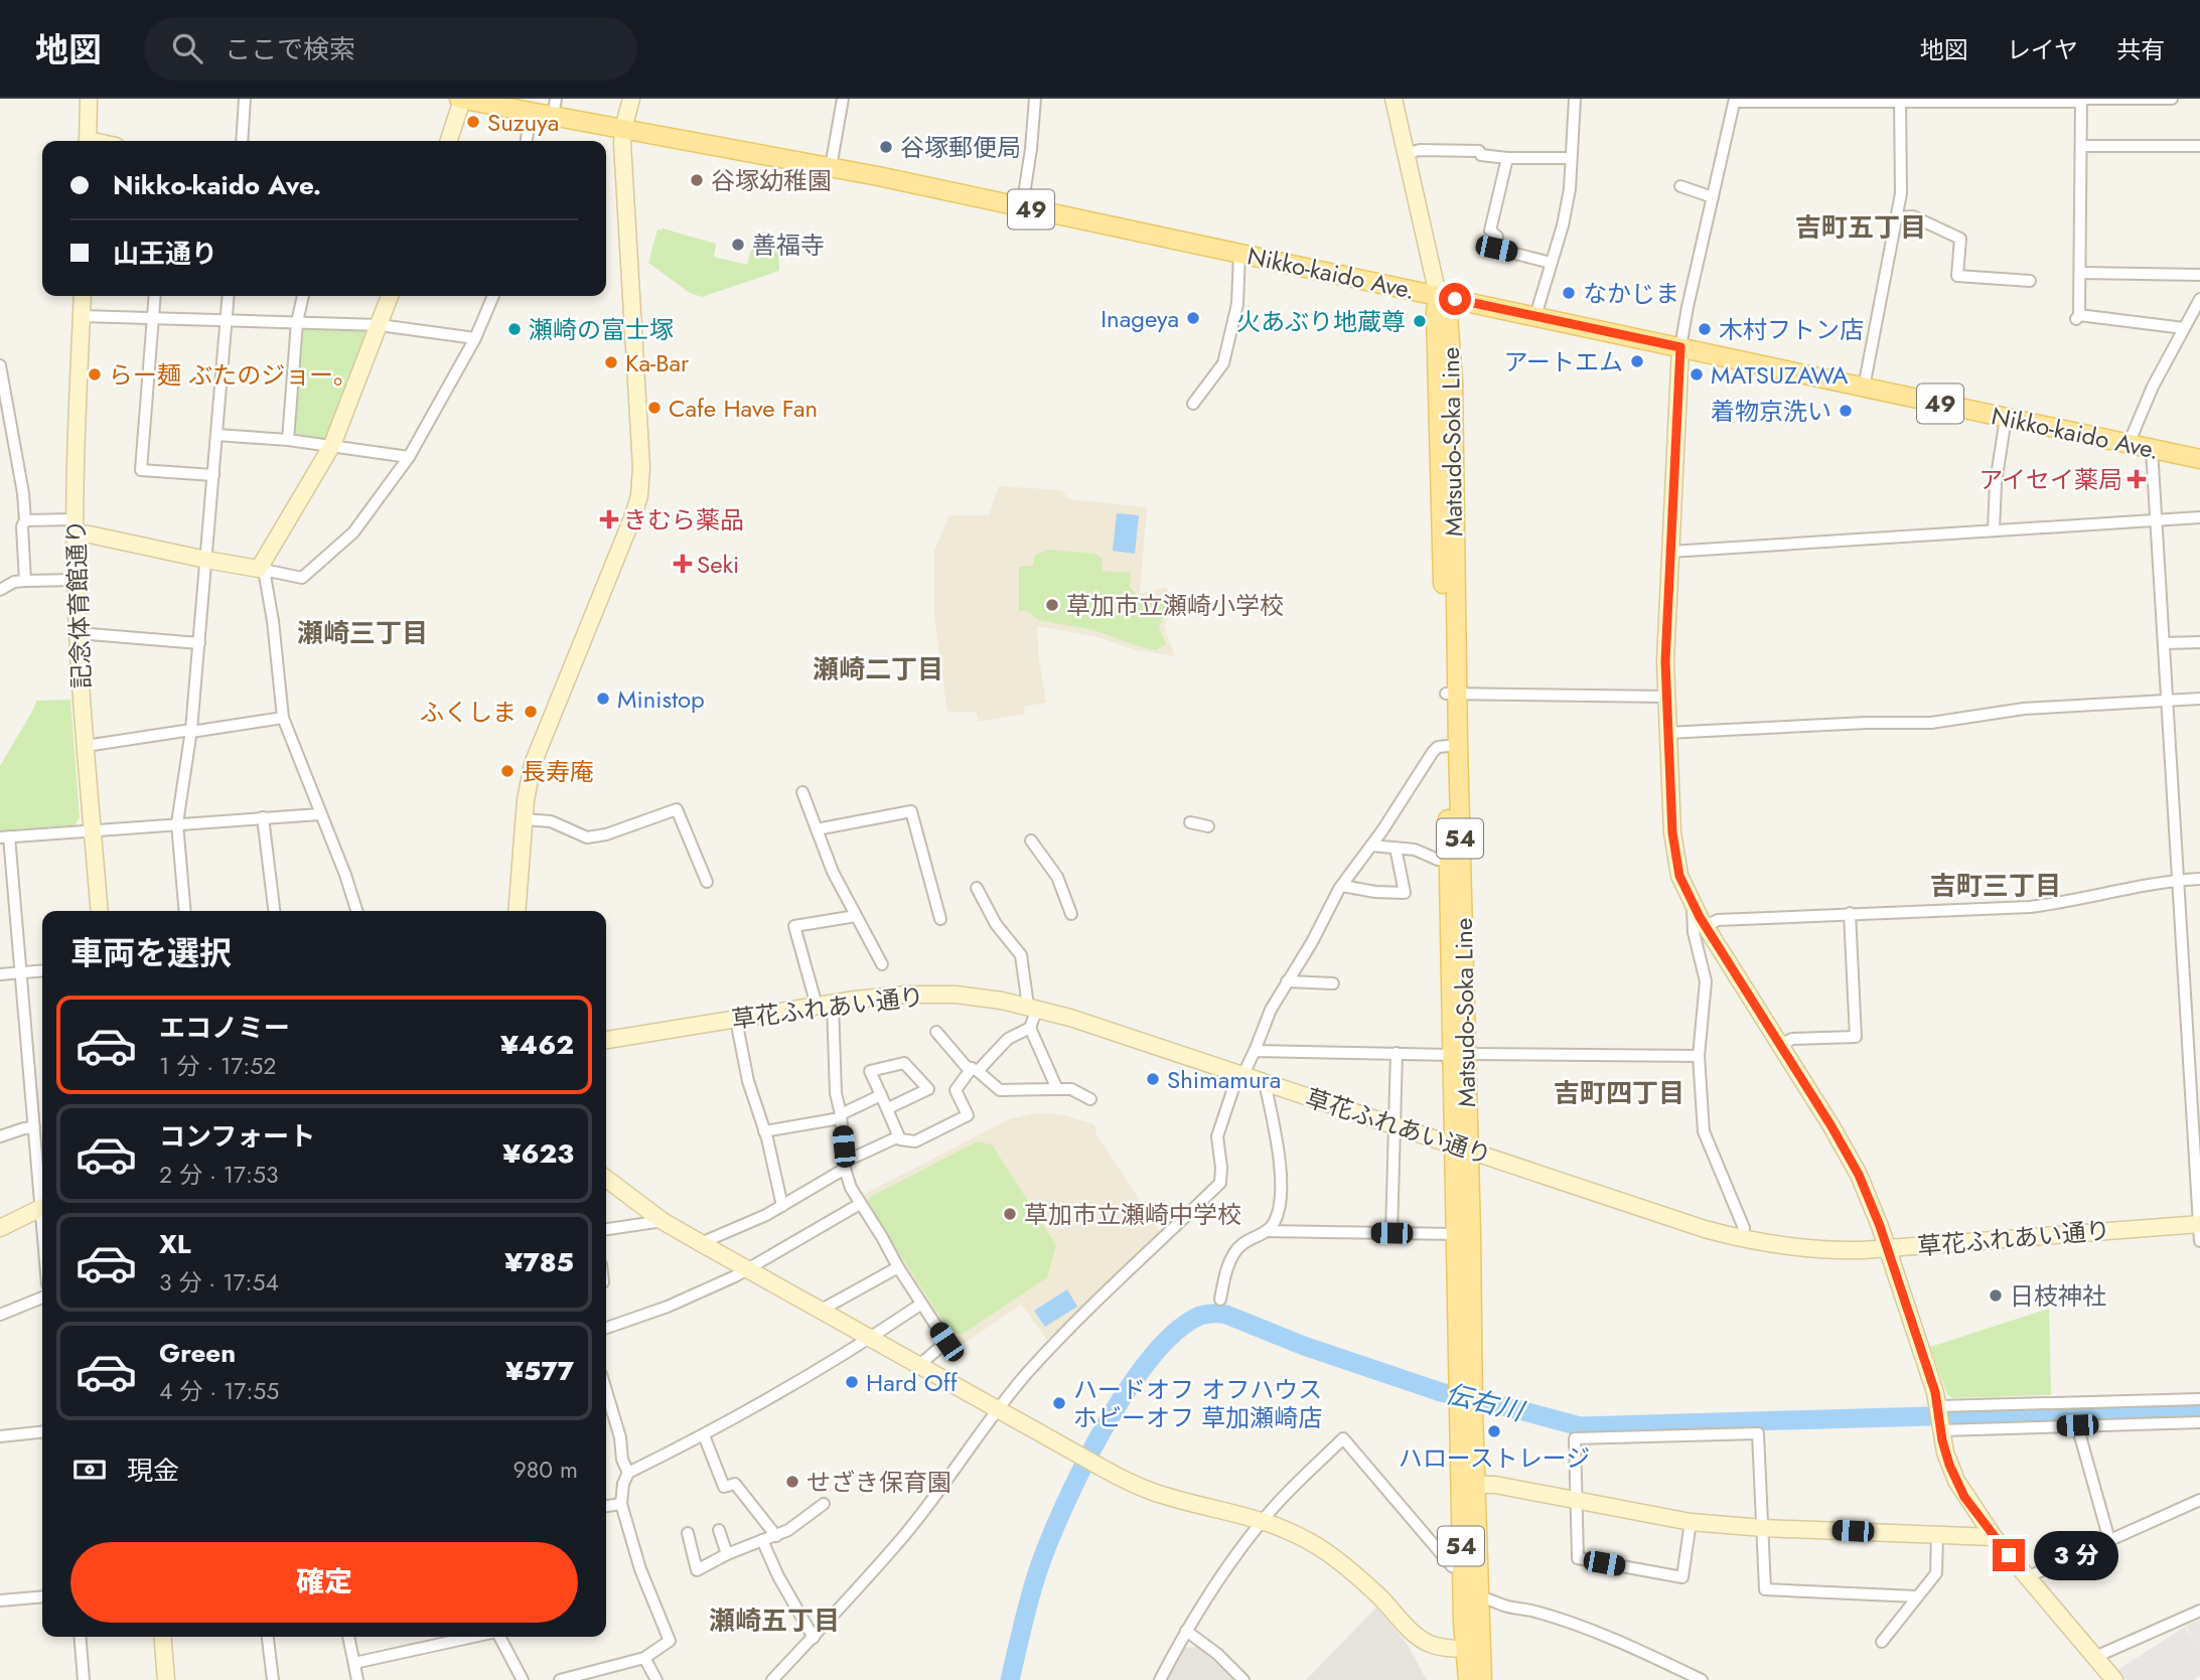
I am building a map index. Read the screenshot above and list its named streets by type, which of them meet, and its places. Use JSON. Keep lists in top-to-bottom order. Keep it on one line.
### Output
{"streets":{"main road":["49","Nikko-kaido Ave.","Matsudo-Soka Line","54"],"street":["記念体育館通り","草花ふれあい通り"]},"crossings":[["Nikko-kaido Ave.","Matsudo-Soka Line"],["Matsudo-Soka Line","草花ふれあい通り"]],"districts":["吉町五丁目","瀬崎三丁目","瀬崎二丁目","吉町三丁目","吉町四丁目","瀬崎五丁目"],"water":["伝右川"],"places":{"other":["Suzuya","谷塚郵便局","谷塚幼稚園","善福寺","なかじま","Inageya","火あぶり地蔵尊","瀬崎の富士塚","木村フトン店","アートエム","Ka-Bar","らー麺 ぶたのジョー。","MATSUZAWA","Cafe Have Fan","着物京洗い","草加市立瀬崎小学校","Ministop","ふくしま","長寿庵","Shimamura","草加市立瀬崎中学校","日枝神社","Hard Off","ハードオフ オフハウス ホビーオフ 草加瀬崎店","ハローストレージ","せざき保育園"],"health":["アイセイ薬局","きむら薬品","Seki"]},"page":{"header":"地図","search":"ここで検索","nav":["地図","レイヤ","共有"],"banner":["Nikko-kaido Ave.","山王通り"],"heading":"車両を選択","list":[{"name":"エコノミー","note":"1 分 · 17:52","value":"¥462"},{"name":"コンフォート","note":"2 分 · 17:53","value":"¥623"},{"name":"XL","note":"3 分 · 17:54","value":"¥785"},{"name":"Green","note":"4 分 · 17:55","value":"¥577"}],"pay":["現金","980 m"],"buttons":"確定","bubble":"3 分"}}
